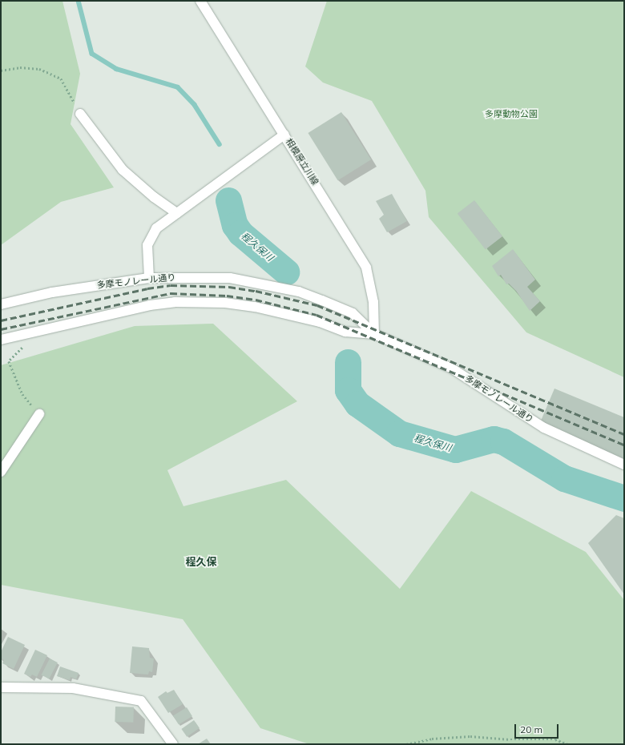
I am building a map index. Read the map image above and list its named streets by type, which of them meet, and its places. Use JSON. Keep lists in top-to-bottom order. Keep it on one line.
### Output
{"streets":{"main road":["相模原立川線","多摩モノレール通り"]},"crossings":[["相模原立川線","多摩モノレール通り"]],"districts":["程久保"],"water":["程久保川"],"parks":["多摩動物公園"],"scale_bar":"20 m"}
